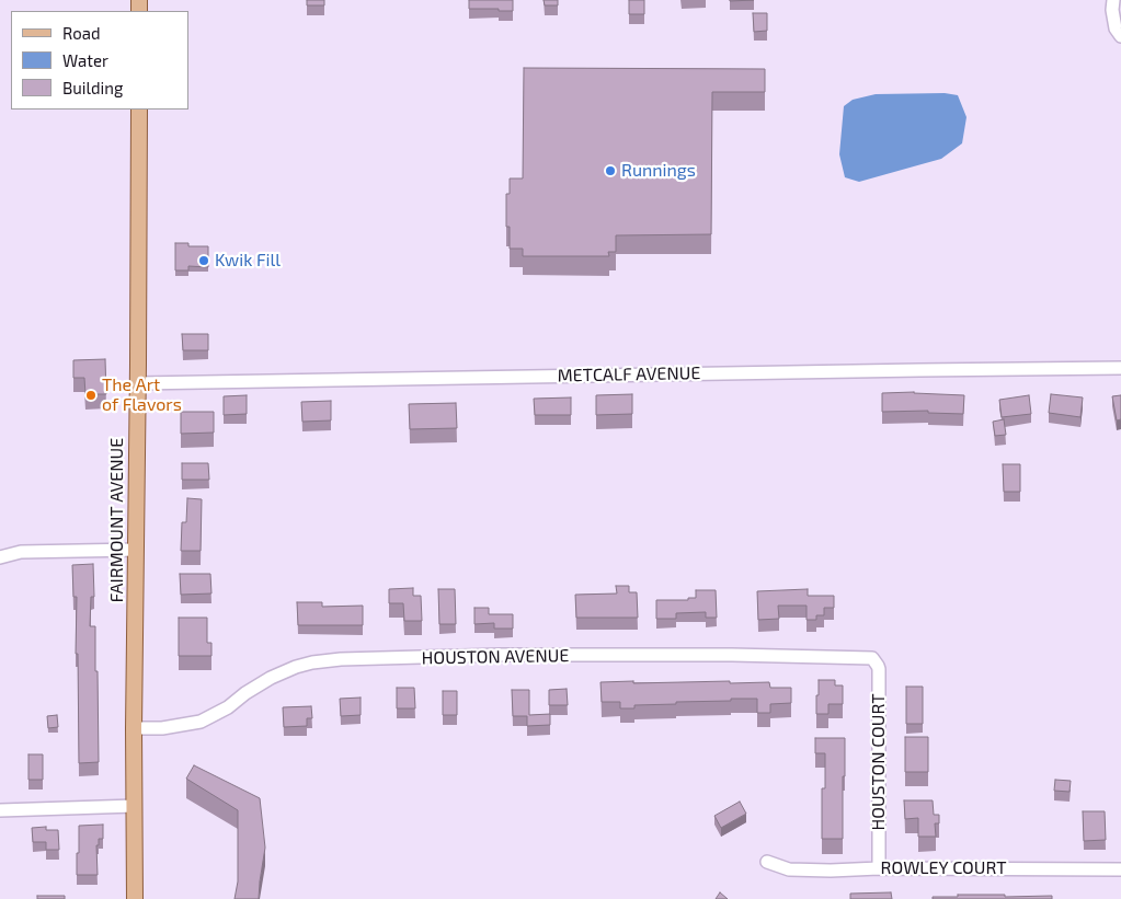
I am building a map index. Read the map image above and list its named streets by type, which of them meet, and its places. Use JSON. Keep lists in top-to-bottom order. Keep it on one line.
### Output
{"streets":{"main road":["FAIRMOUNT AVENUE"],"street":["METCALF AVENUE","HOUSTON AVENUE","HOUSTON COURT","ROWLEY COURT"]},"crossings":[["METCALF AVENUE","FAIRMOUNT AVENUE"],["FAIRMOUNT AVENUE","HOUSTON AVENUE"],["HOUSTON AVENUE","HOUSTON COURT"],["HOUSTON COURT","ROWLEY COURT"]],"places":["Runnings","Kwik Fill","The Art of Flavors"],"legend":["Road","Water","Building"]}
